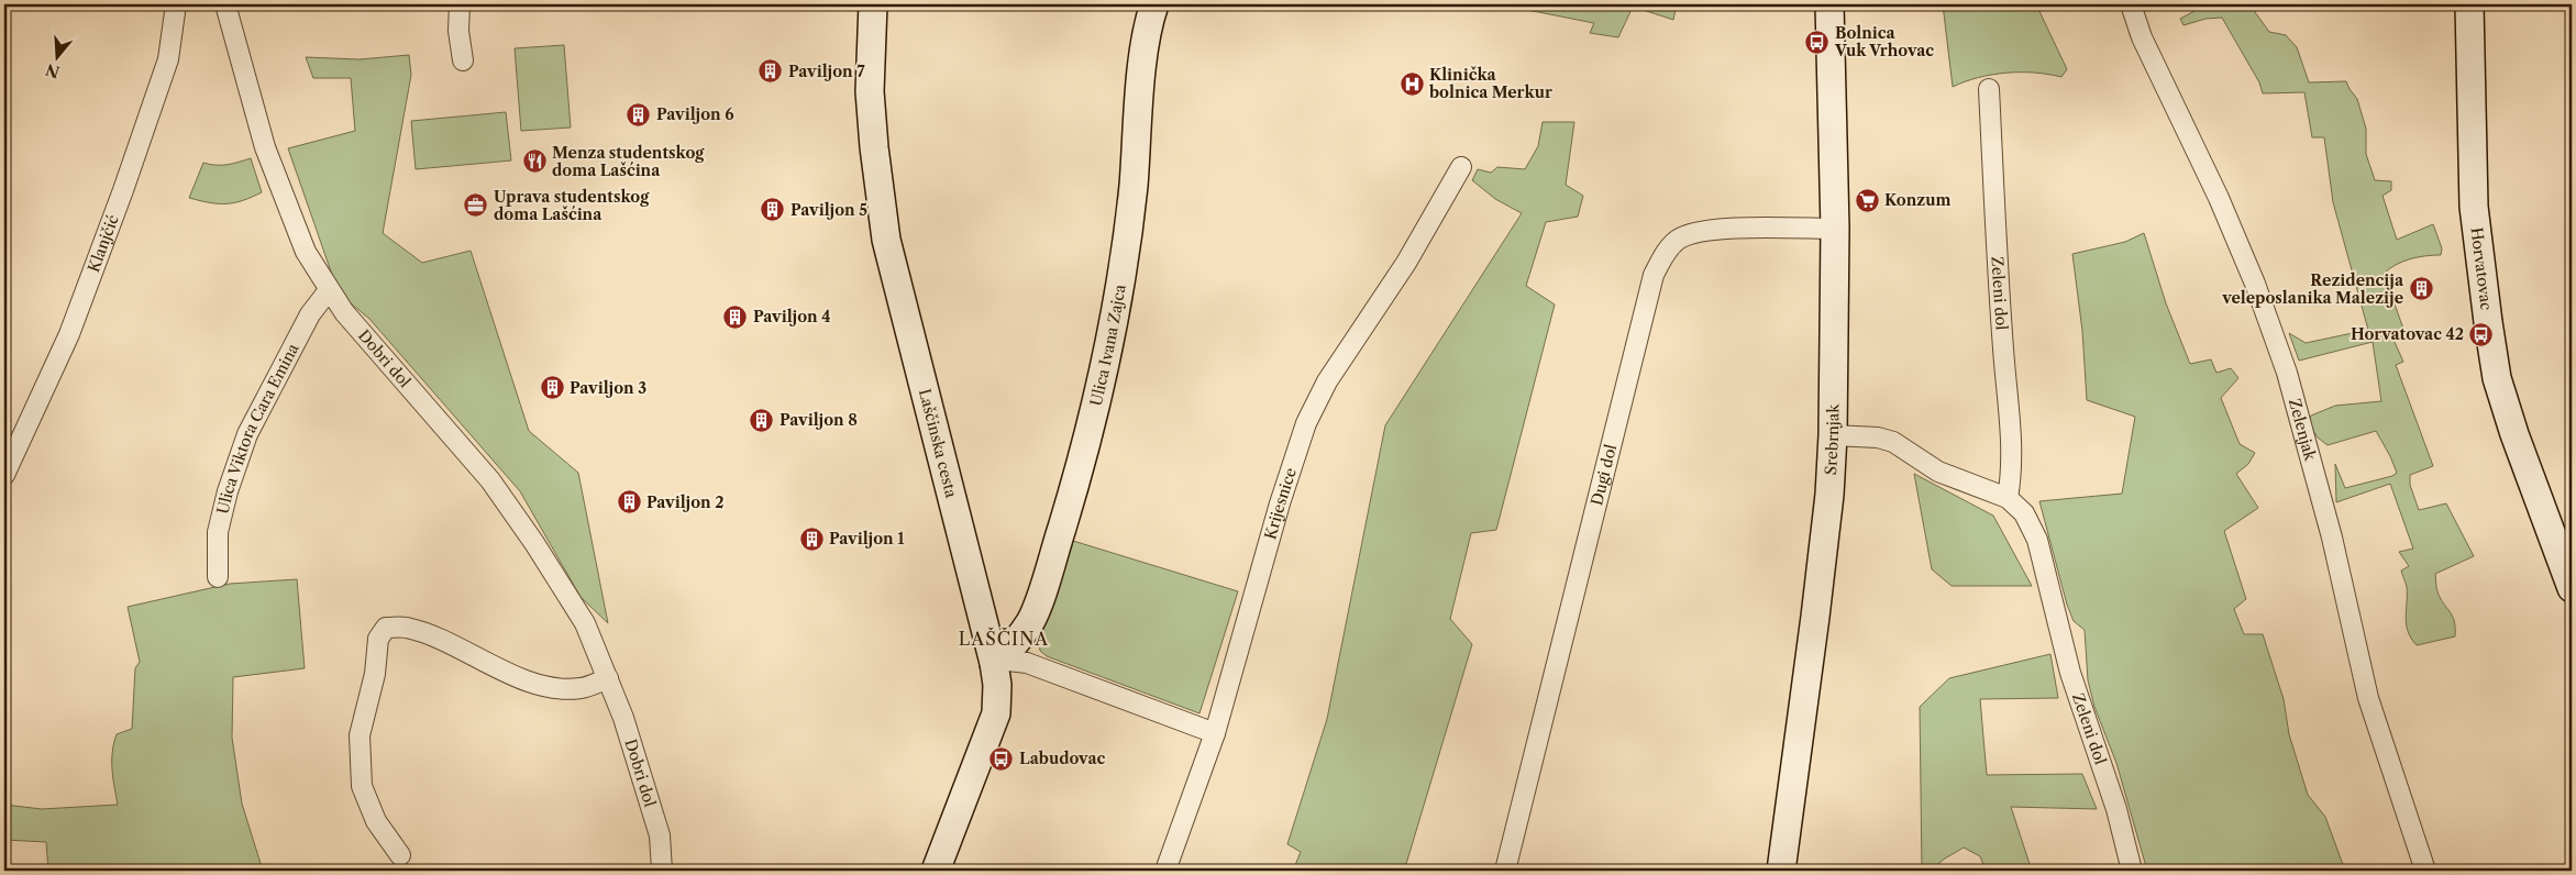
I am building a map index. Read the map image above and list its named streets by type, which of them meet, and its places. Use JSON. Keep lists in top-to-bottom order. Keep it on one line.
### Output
{"streets":{"main road":["Horvatovac","Ulica Ivana Zajca","Srebrnjak","Laščinska cesta"],"street":["Klanjčić","Zeleni dol","Dobri dol","Ulica Viktora Cara Emina","Zelenjak","Dugi dol","Krijesnice"]},"crossings":[["Zeleni dol","Srebrnjak"],["Ulica Ivana Zajca","Laščinska cesta"],["Dobri dol","Ulica Viktora Cara Emina"],["Srebrnjak","Dugi dol"]],"districts":["LAŠČINA"],"places":{"bus stop":["Bolnica Vuk Vrhovac","Horvatovac 42","Labudovac"],"building":["Paviljon 7","Paviljon 6","Paviljon 5","Rezidencija veleposlanika Malezije","Paviljon 4","Paviljon 3","Paviljon 8","Paviljon 2","Paviljon 1"],"hospital":["Klinička bolnica Merkur"],"restaurant":["Menza studentskog doma Lašćina"],"supermarket":["Konzum"],"office":["Uprava studentskog doma Lašćina"]},"north":"bottom"}
